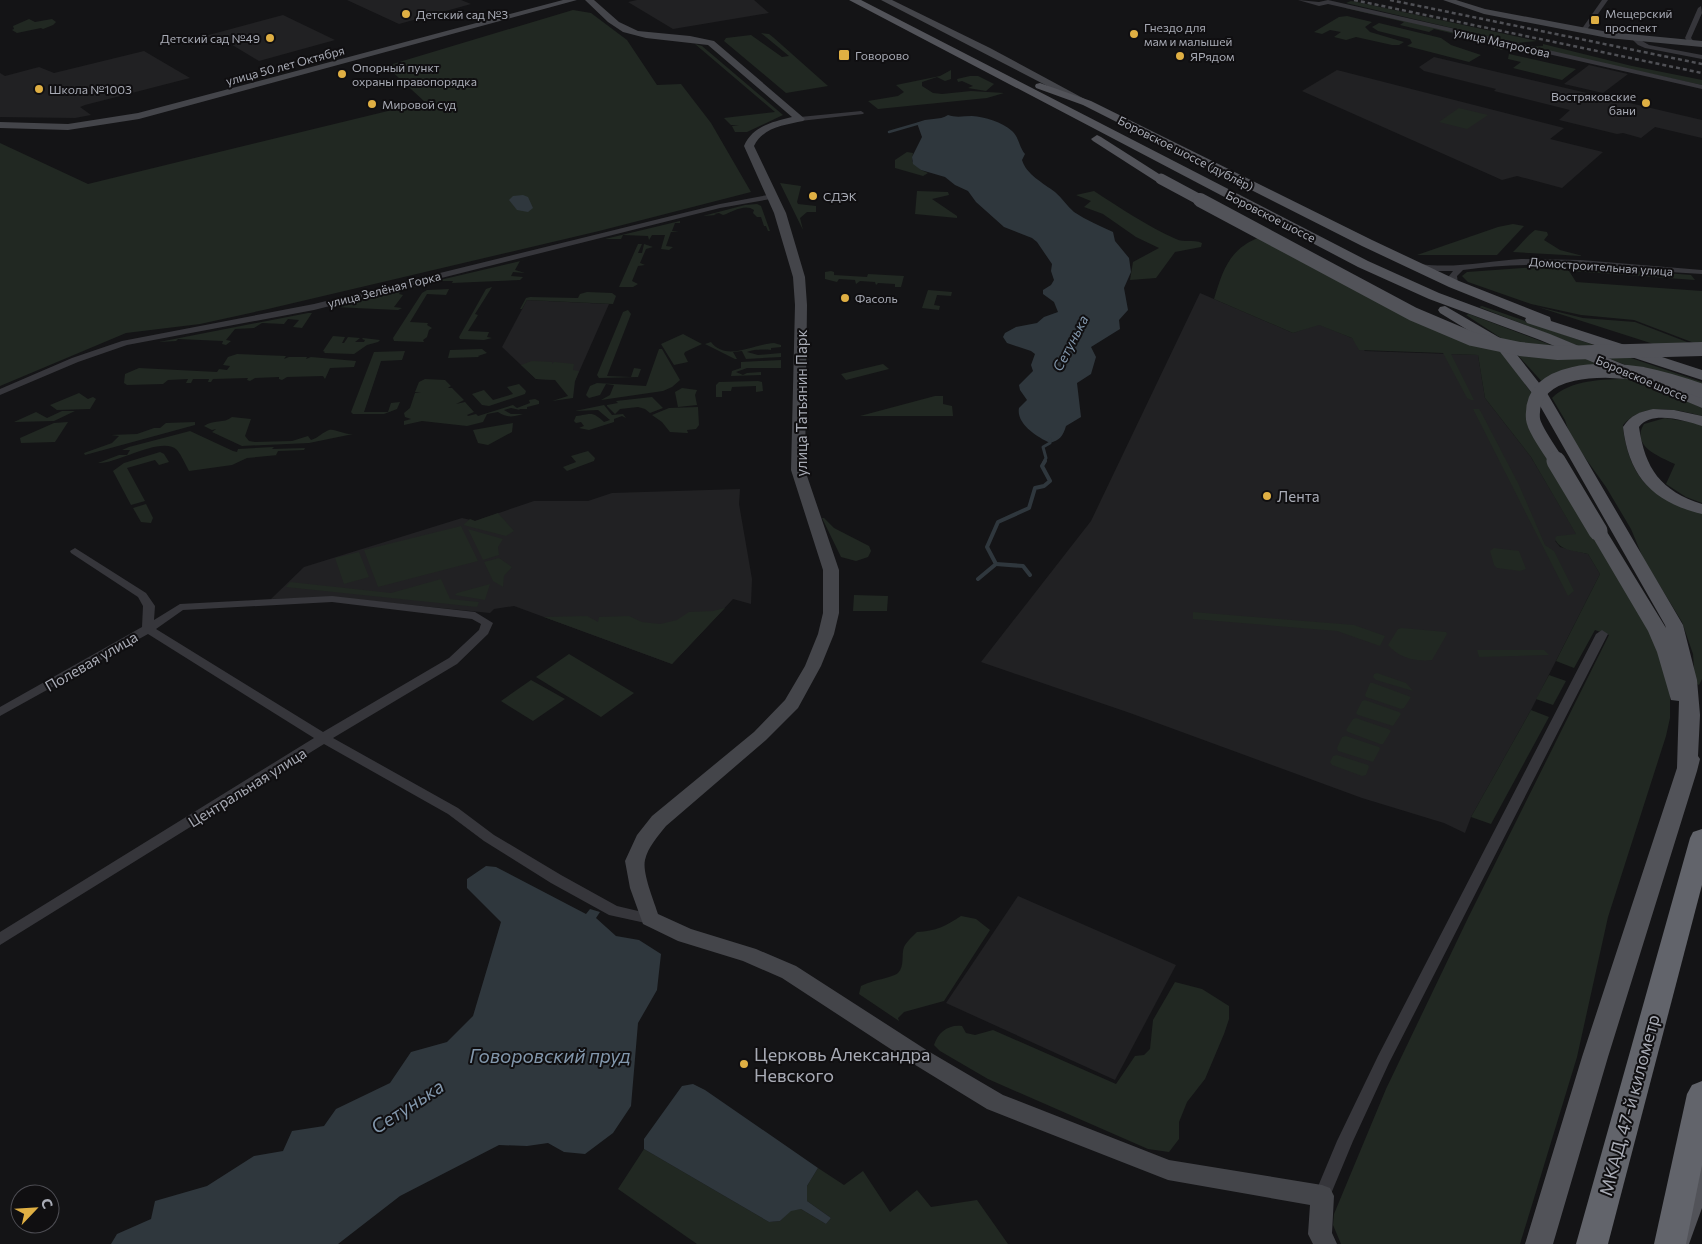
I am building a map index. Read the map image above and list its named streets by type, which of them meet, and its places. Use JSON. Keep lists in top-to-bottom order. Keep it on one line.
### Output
{"streets":{"highway":["МКАД, 47-й километр"],"main road":["Боровское шоссе (дублёр)","Боровское шоссе"],"street":["улица Матросова","улица 50 лет Октября","Домостроительная улица","улица Зелёная Горка","улица Татьянин Парк","Полевая улица","Центральная улица"]},"crossings":[["Боровское шоссе (дублёр)","Боровское шоссе"],["Боровское шоссе (дублёр)","Домостроительная улица"],["улица Зелёная Горка","улица Татьянин Парк"],["Полевая улица","Центральная улица"]],"water":["Сетунька","Говоровский пруд"],"places":{"other":["Детский сад №3","Гнездо для мам и малышей","Детский сад №49","ЯРядом","Опорный пункт охраны правопорядка","Школа №1003","Востряковские бани","Мировой суд","СДЭК","Фасоль","Лента","Церковь Александра Невского"],"transit":["Мещерский проспект","Говорово"]},"north":"top right"}
